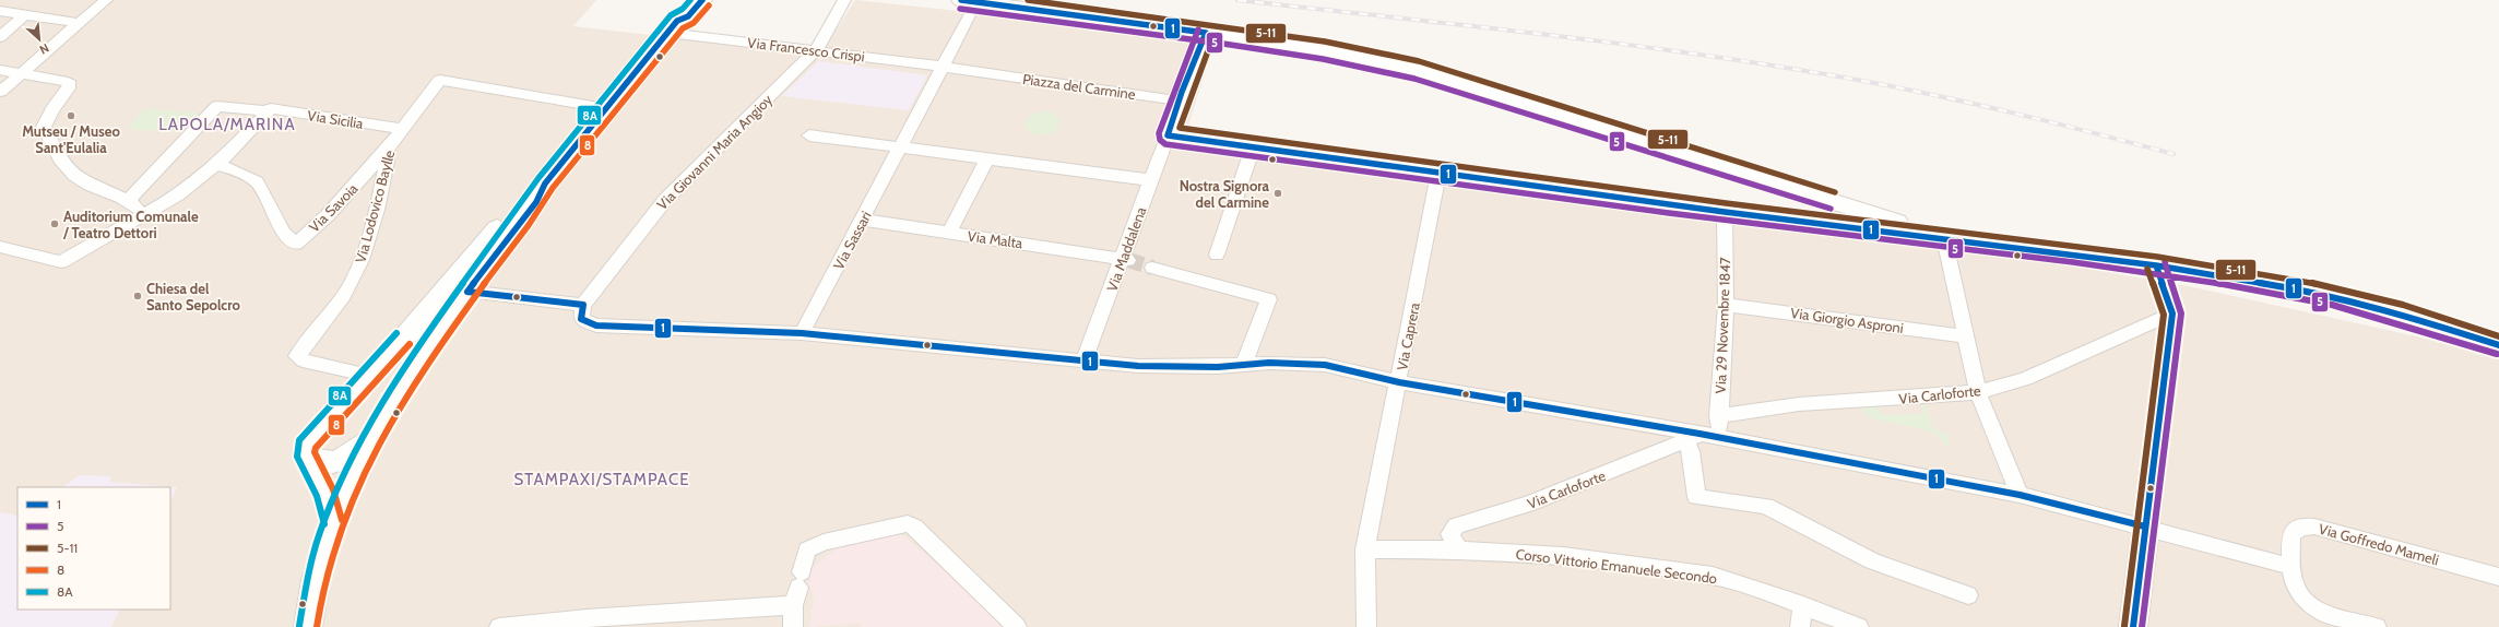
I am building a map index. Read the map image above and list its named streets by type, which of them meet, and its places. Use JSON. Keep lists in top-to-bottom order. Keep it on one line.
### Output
{"streets":{"street":["Via Francesco Crispi","Piazza del Carmine","Via Sicilia","Via Giovanni Maria Angioy","Via Lodovico Baylle","Via Savoia","Via Malta","Via Sassari","Via Maddalena","Via Giorgio Asproni","Via 29 Novembre 1847","Via Caprera","Via Carloforte","Via Goffredo Mameli","Corso Vittorio Emanuele Secondo"]},"crossings":[["Via Francesco Crispi","Piazza del Carmine"],["Via Francesco Crispi","Via Giovanni Maria Angioy"],["Via Francesco Crispi","Via Sassari"],["Piazza del Carmine","Via Sassari"],["Via Sicilia","Via Lodovico Baylle"],["Via Lodovico Baylle","Via Savoia"],["Via Malta","Via Sassari"],["Via Malta","Via Maddalena"],["Via Giorgio Asproni","Via 29 Novembre 1847"],["Via 29 Novembre 1847","Via Carloforte"],["Via Caprera","Corso Vittorio Emanuele Secondo"],["Via Carloforte","Corso Vittorio Emanuele Secondo"]],"districts":["LAPOLA/MARINA","STAMPAXI/STAMPACE"],"places":["Mutseu / Museo Sant'Eulalia","Nostra Signora del Carmine","Auditorium Comunale / Teatro Dettori","Chiesa del Santo Sepolcro"],"lines":["transit line 1","transit line 5-11","transit line 8A","transit line 8","transit line 5"],"legend":["1","5","5-11","8","8A"],"north":"bottom right"}
